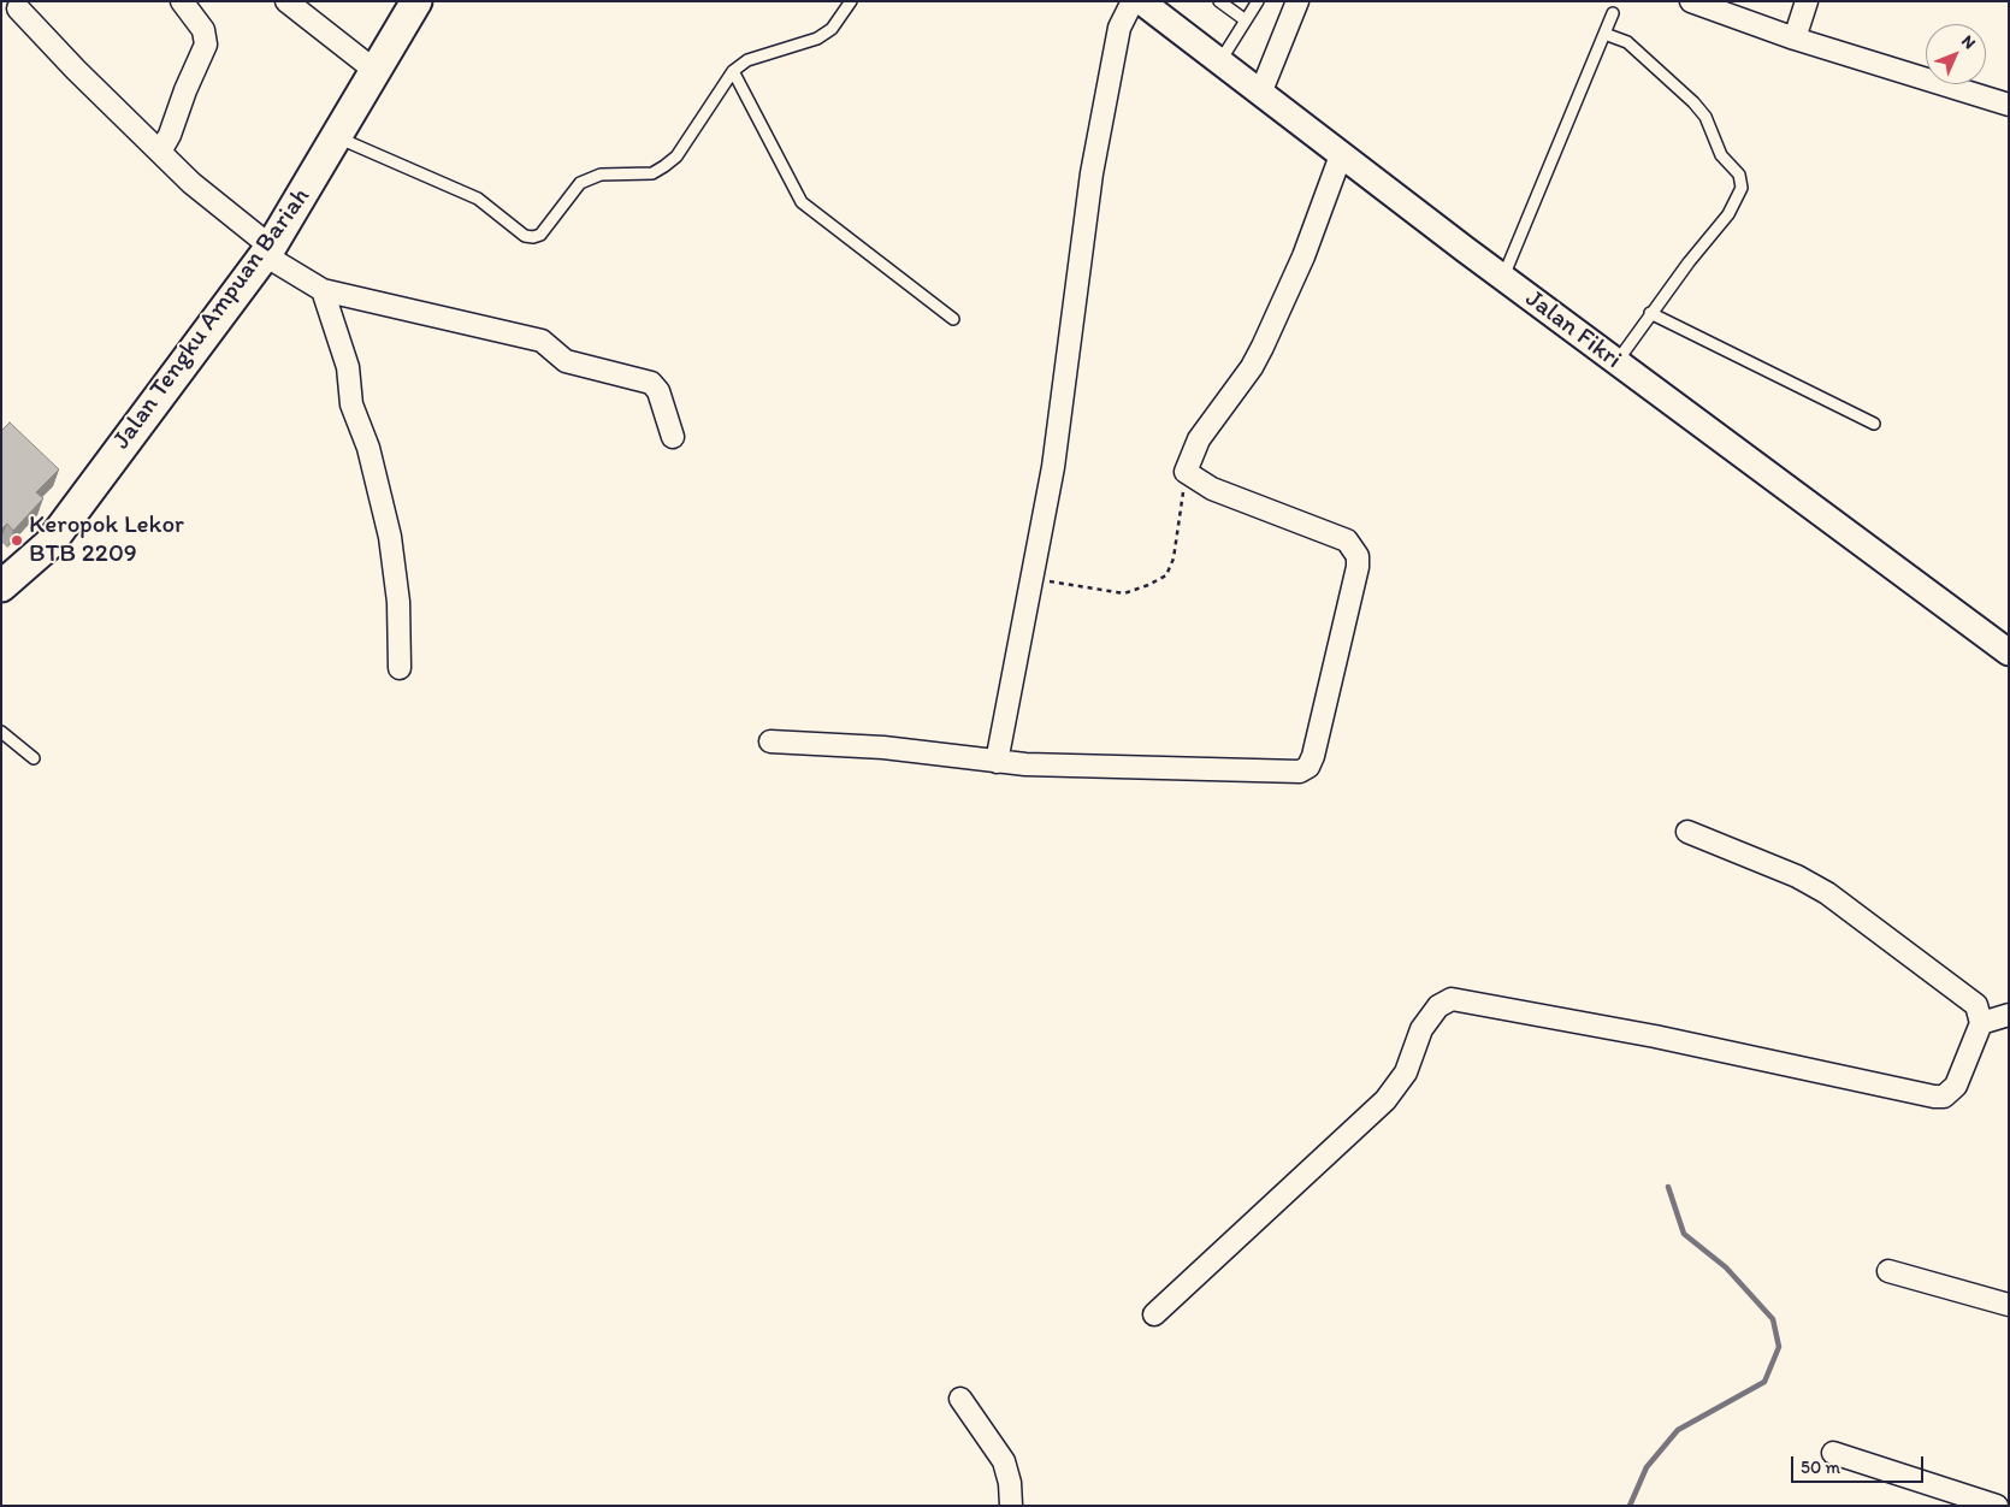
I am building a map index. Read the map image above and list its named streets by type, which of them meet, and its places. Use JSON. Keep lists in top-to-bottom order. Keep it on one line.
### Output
{"streets":{"main road":["Jalan Tengku Ampuan Bariah"],"street":["Jalan Fikri"]},"places":["Keropok Lekor BTB 2209"],"scale_bar":"50 m","north":"top right"}
